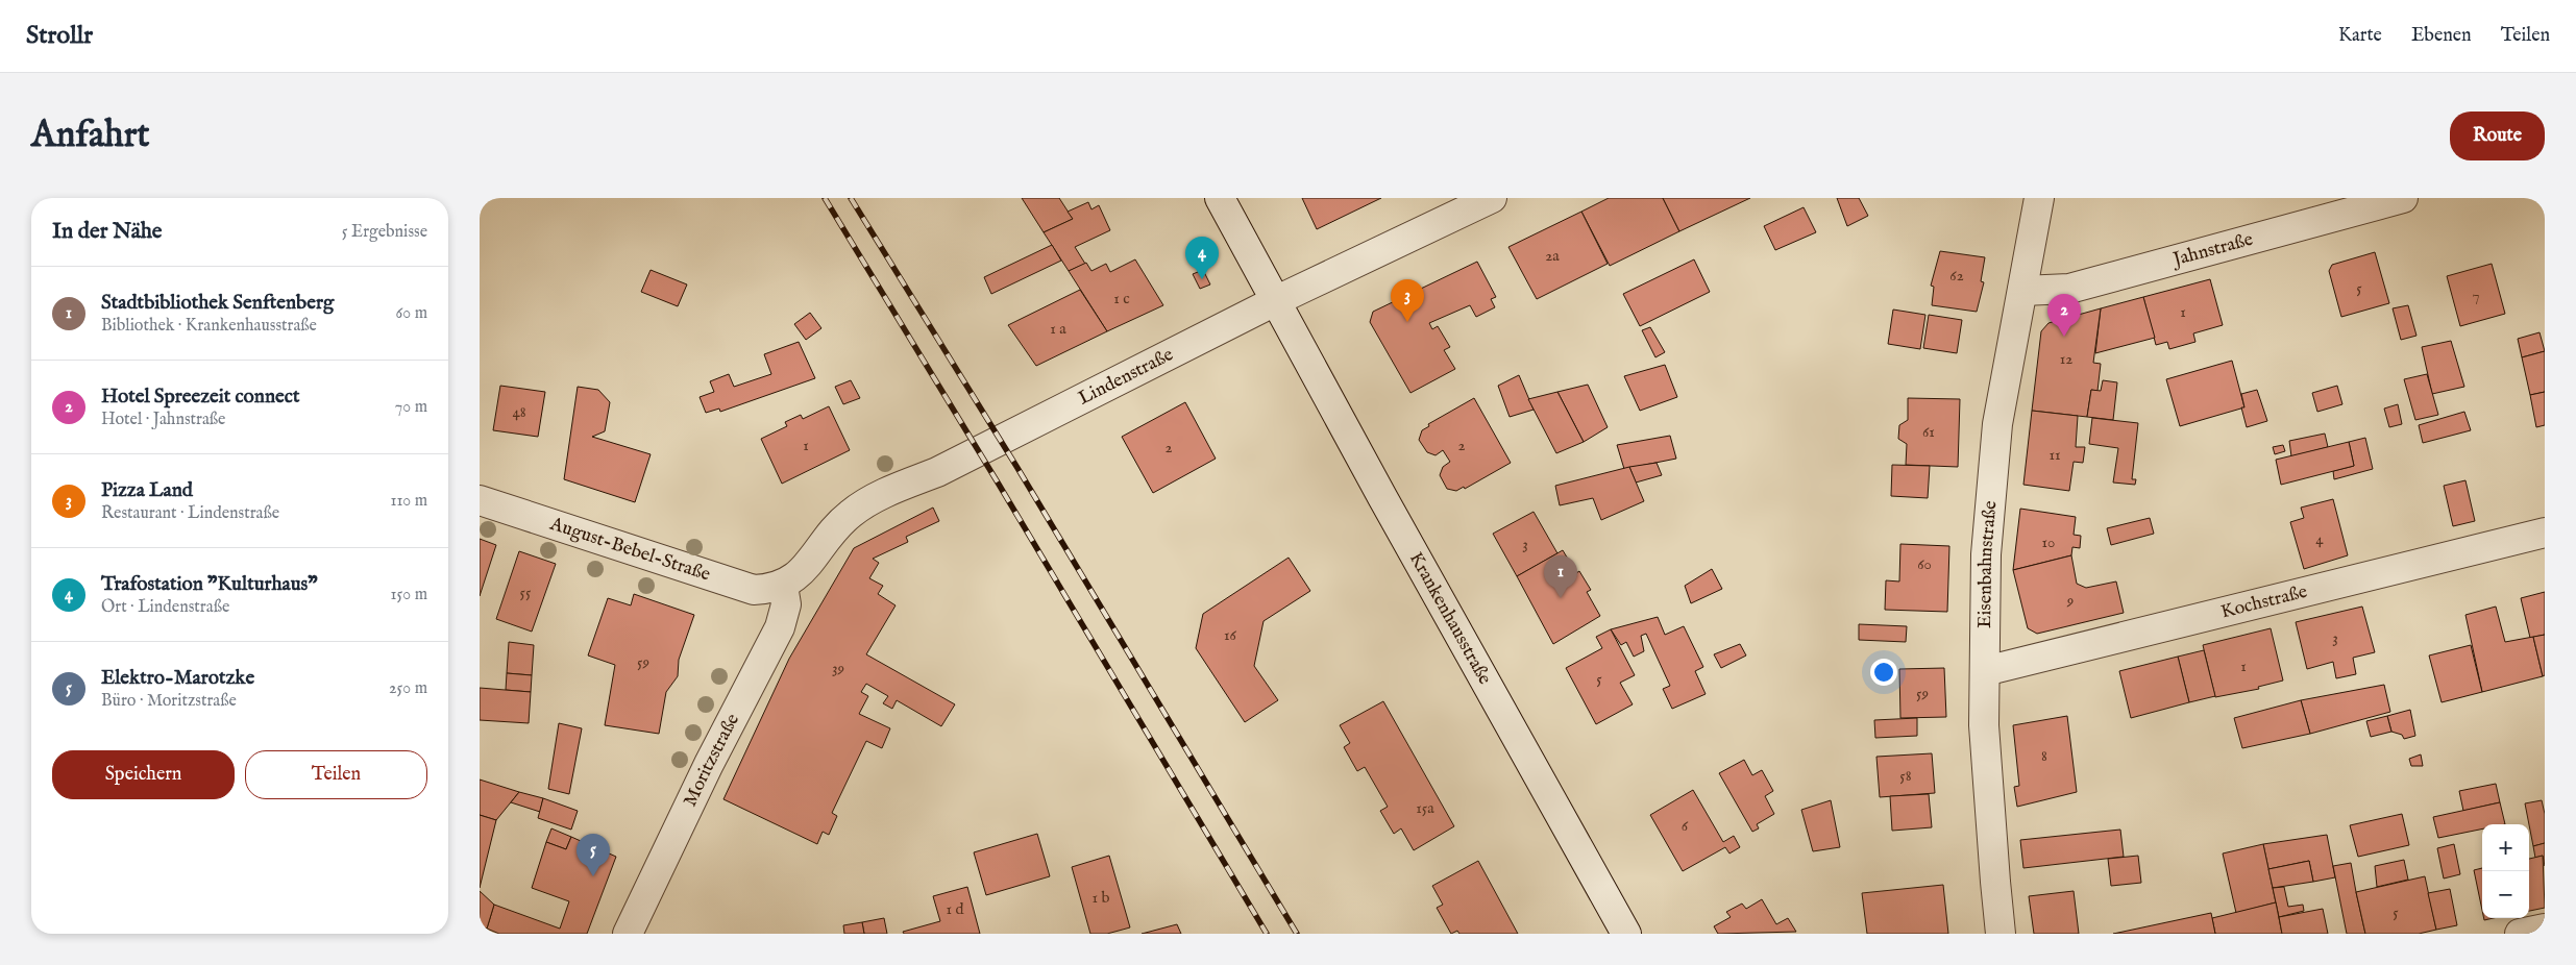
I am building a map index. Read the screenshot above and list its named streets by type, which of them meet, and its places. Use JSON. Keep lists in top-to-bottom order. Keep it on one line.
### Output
{"streets":{"street":["Jahnstraße","Lindenstraße","August-Bebel-Straße","Eisenbahnstraße","Kochstraße","Krankenhausstraße","Moritzstraße"]},"crossings":[["Jahnstraße","Eisenbahnstraße"],["Lindenstraße","August-Bebel-Straße"],["Lindenstraße","Krankenhausstraße"],["Lindenstraße","Moritzstraße"],["August-Bebel-Straße","Moritzstraße"],["Eisenbahnstraße","Kochstraße"]],"house_numbers":["2a","62","5","7","1 c","1","1 a","12","48","61","1","2","2","11","4","10","3","60","55","9","16","3","59","1","39","5","59","8","58","15a","6","1 b","1 d","5"],"page":{"header":"Strollr","nav":["Karte","Ebenen","Teilen"],"buttons":["Route",["Speichern","Teilen"]],"title":"Anfahrt","heading":["In der Nähe","5 Ergebnisse"],"pins":["4","3","2","1","5"],"list":[{"mark":"1","name":"Stadtbibliothek Senftenberg","note":"Bibliothek · Krankenhausstraße","value":"60 m"},{"mark":"2","name":"Hotel Spreezeit connect","note":"Hotel · Jahnstraße","value":"70 m"},{"mark":"3","name":"Pizza Land","note":"Restaurant · Lindenstraße","value":"110 m"},{"mark":"4","name":"Trafostation \"Kulturhaus\"","note":"Ort · Lindenstraße","value":"150 m"},{"mark":"5","name":"Elektro-Marotzke","note":"Büro · Moritzstraße","value":"250 m"}],"map_buttons":["+","−"]}}
